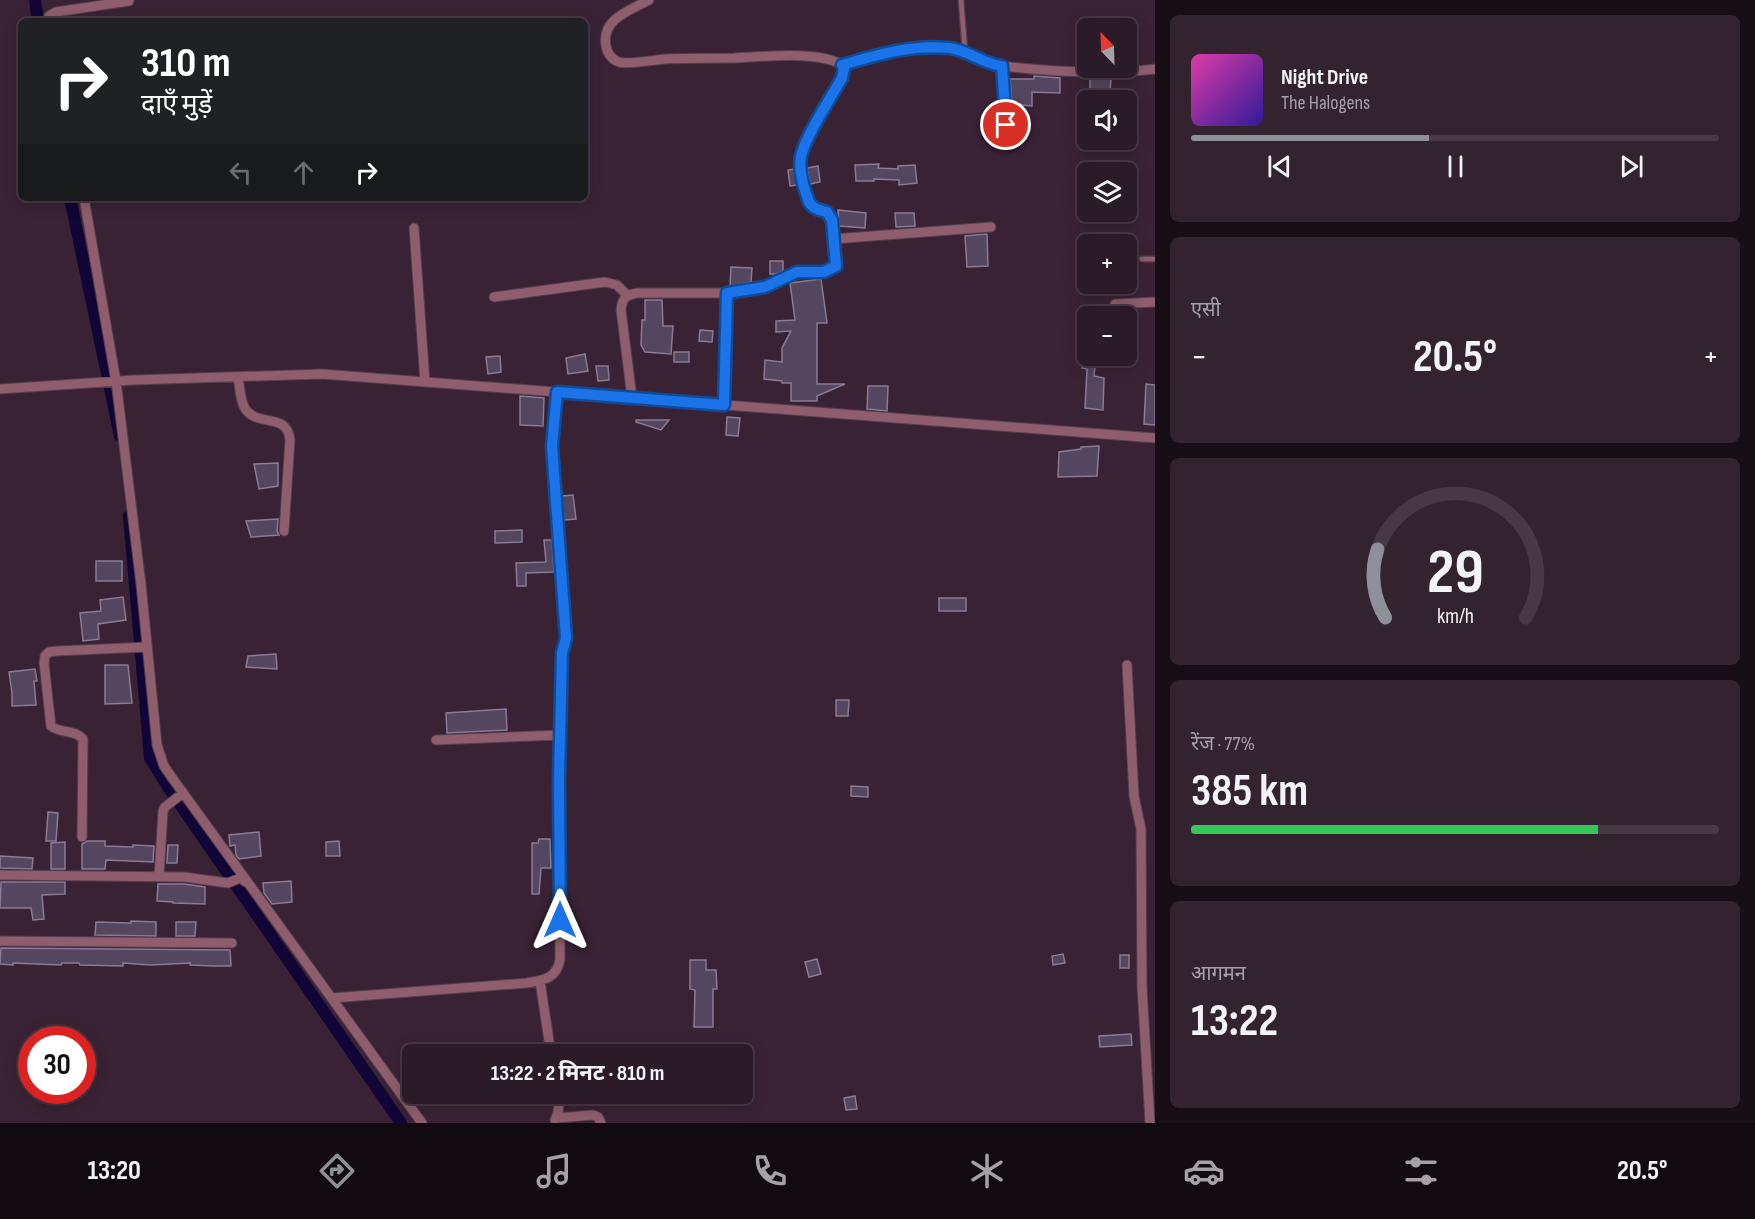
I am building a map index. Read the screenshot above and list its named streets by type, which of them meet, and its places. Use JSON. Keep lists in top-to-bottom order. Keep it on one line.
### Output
{"north":"top left","page":{"map_buttons":["+","−"],"turn":["310 m","दाएँ मुड़ें"],"song":["Night Drive","The Halogens"],"tile":["एसी",["रेंज · 77%","385 km"],["आगमन","13:22"]],"heat":["−","20.5°","+"],"limit":"30","trip":"13:22 · 2 मिनट · 810 m","tabs":["13:20","20.5°"],"gauge":["29","km/h"]}}
